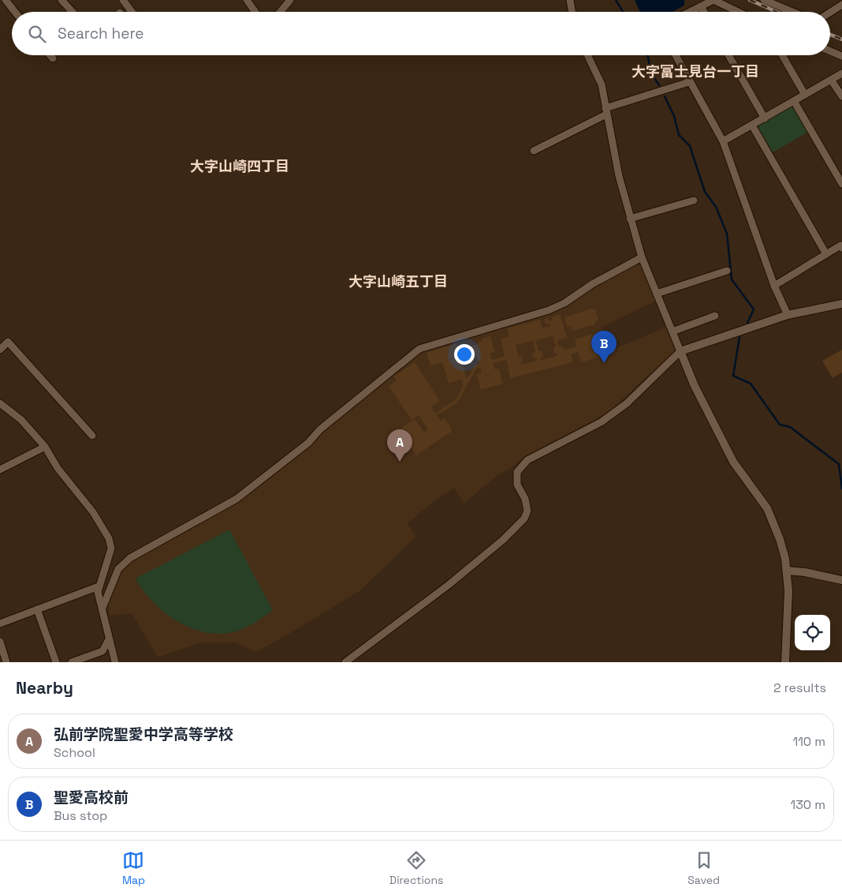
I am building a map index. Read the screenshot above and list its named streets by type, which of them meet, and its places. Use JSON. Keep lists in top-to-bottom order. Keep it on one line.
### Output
{"districts":["大字富士見台一丁目","大字山崎四丁目","大字山崎五丁目"],"page":{"search":"Search here","pins":["B","A"],"heading":["Nearby","2 results"],"list":[{"mark":"A","name":"弘前学院聖愛中学高等学校","note":"School","value":"110 m"},{"mark":"B","name":"聖愛高校前","note":"Bus stop","value":"130 m"}],"nav":["Map","Directions","Saved"]}}
